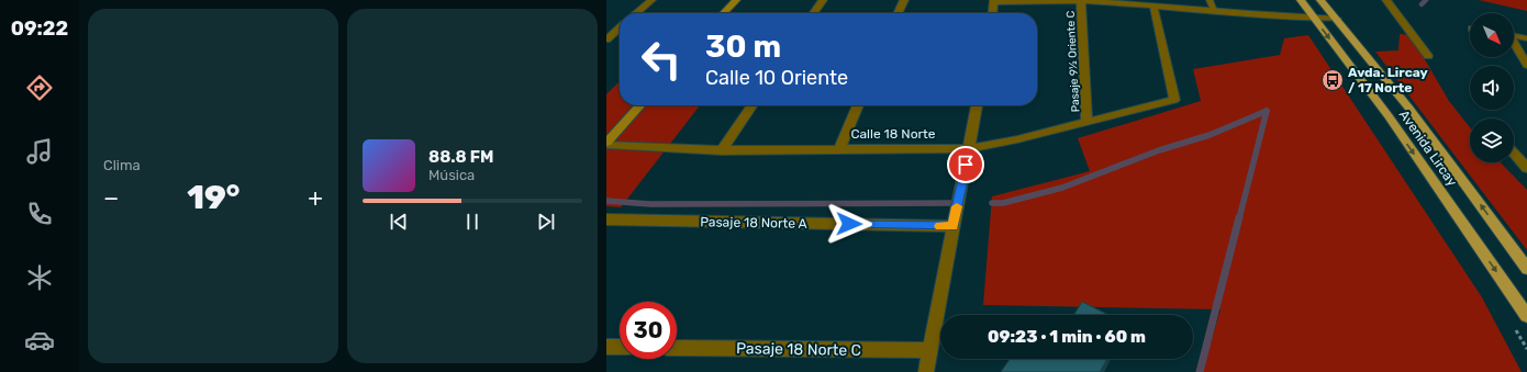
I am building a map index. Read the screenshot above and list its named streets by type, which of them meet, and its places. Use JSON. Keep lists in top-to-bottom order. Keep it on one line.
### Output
{"streets":{"main road":["Avenida Lircay"],"street":["Pasaje 9½ Oriente C","Calle 18 Norte","Pasaje 18 Norte A","Pasaje 18 Norte C"]},"crossings":[["Pasaje 9½ Oriente C","Calle 18 Norte"]],"places":{"bus stop":["Avda. Lircay / 17 Norte"]},"north":"bottom right","page":{"tabs":"09:22","tile":"Clima","turn":["30 m","Calle 10 Oriente"],"song":["88.8 FM","Música"],"heat":["−","19°","+"],"limit":"30","trip":"09:23 · 1 min · 60 m"}}
